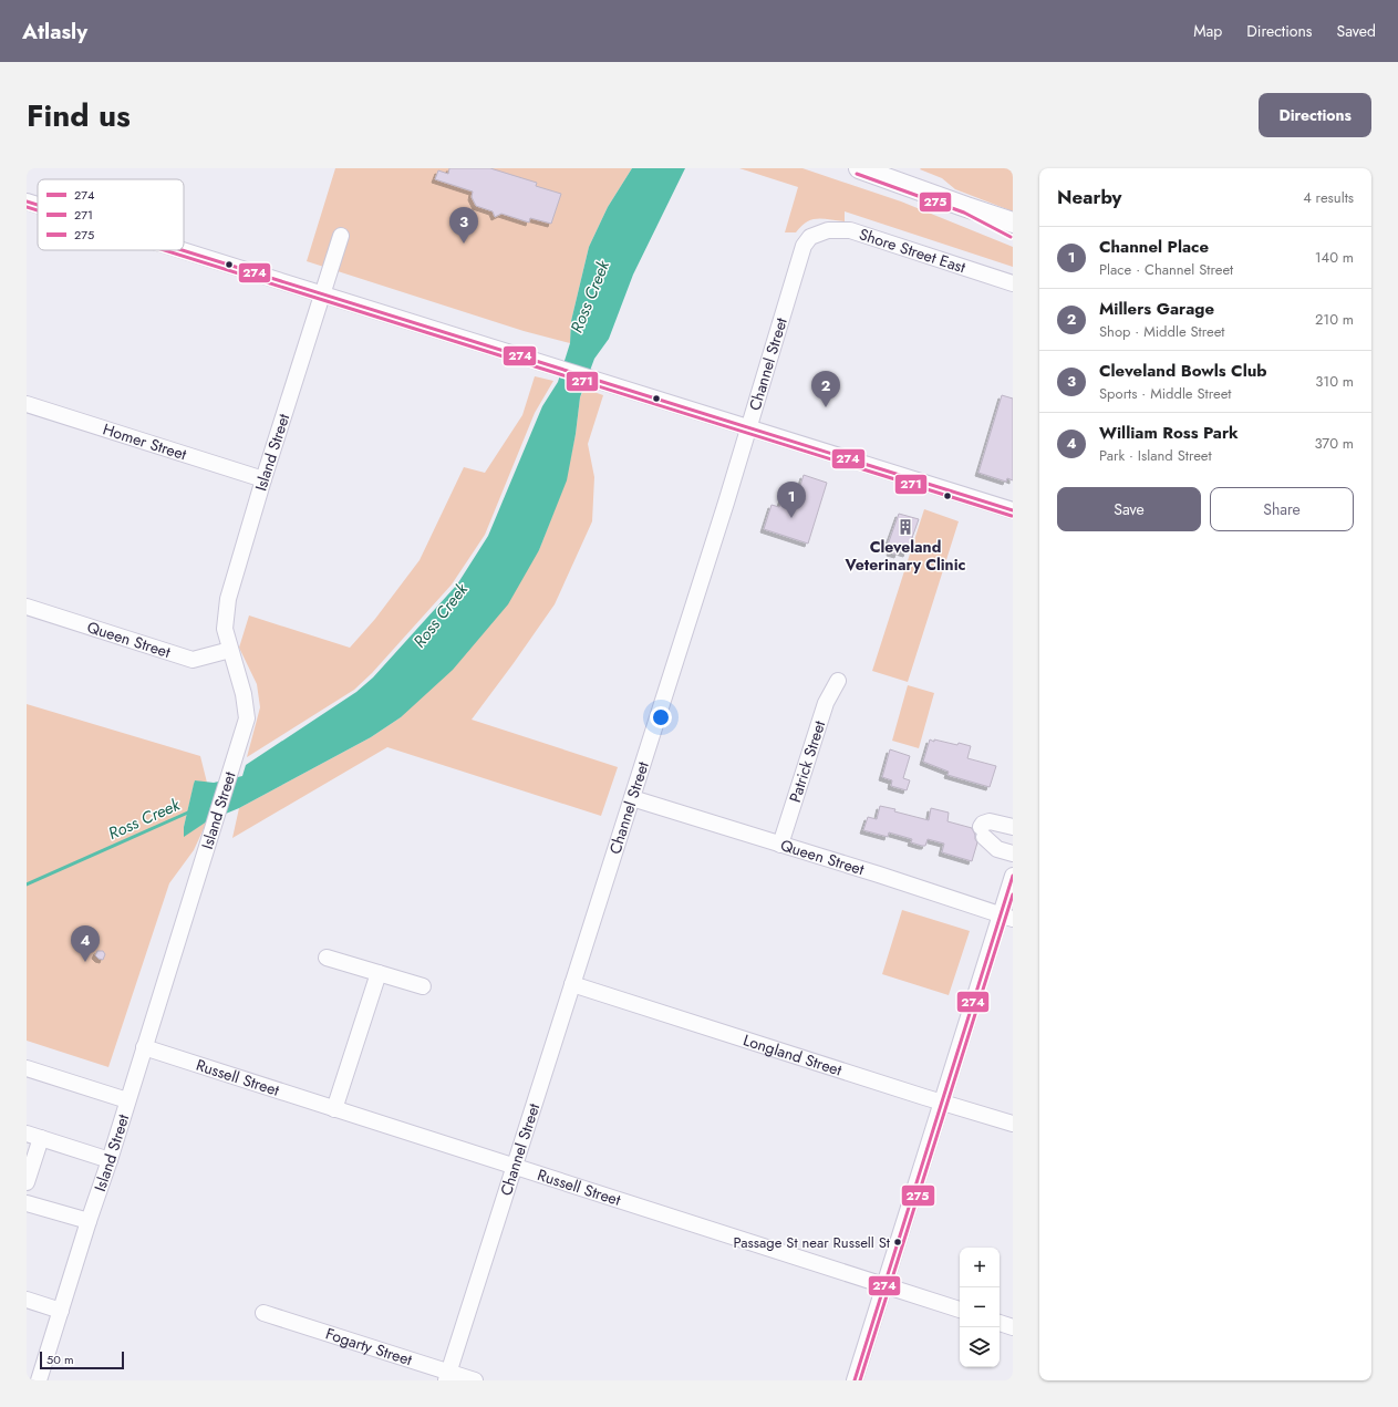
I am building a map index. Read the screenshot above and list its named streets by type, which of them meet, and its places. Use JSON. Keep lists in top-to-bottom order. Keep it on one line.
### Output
{"streets":{"street":["Shore Street East","Channel Street","Homer Street","Island Street","Queen Street","Patrick Street","Longland Street","Russell Street","Fogarty Street"]},"crossings":[["Shore Street East","Channel Street"],["Channel Street","Queen Street"],["Channel Street","Longland Street"],["Channel Street","Russell Street"],["Channel Street","Fogarty Street"],["Homer Street","Island Street"],["Island Street","Queen Street"],["Island Street","Russell Street"],["Queen Street","Patrick Street"]],"water":["Ross Creek"],"places":{"building":["Cleveland Veterinary Clinic"],"other":["Passage St near Russell St"]},"lines":["transit line 275","transit line 274","transit line 271"],"legend":["274","271","275"],"scale_bar":"50 m","page":{"header":"Atlasly","nav":["Map","Directions","Saved"],"title":"Find us","buttons":["Directions",["Save","Share"]],"heading":["Nearby","4 results"],"pins":["3","2","1","4"],"list":[{"mark":"1","name":"Channel Place","note":"Place · Channel Street","value":"140 m"},{"mark":"2","name":"Millers Garage","note":"Shop · Middle Street","value":"210 m"},{"mark":"3","name":"Cleveland Bowls Club","note":"Sports · Middle Street","value":"310 m"},{"mark":"4","name":"William Ross Park","note":"Park · Island Street","value":"370 m"}],"map_buttons":["+","−"],"scale":"50 m"}}
